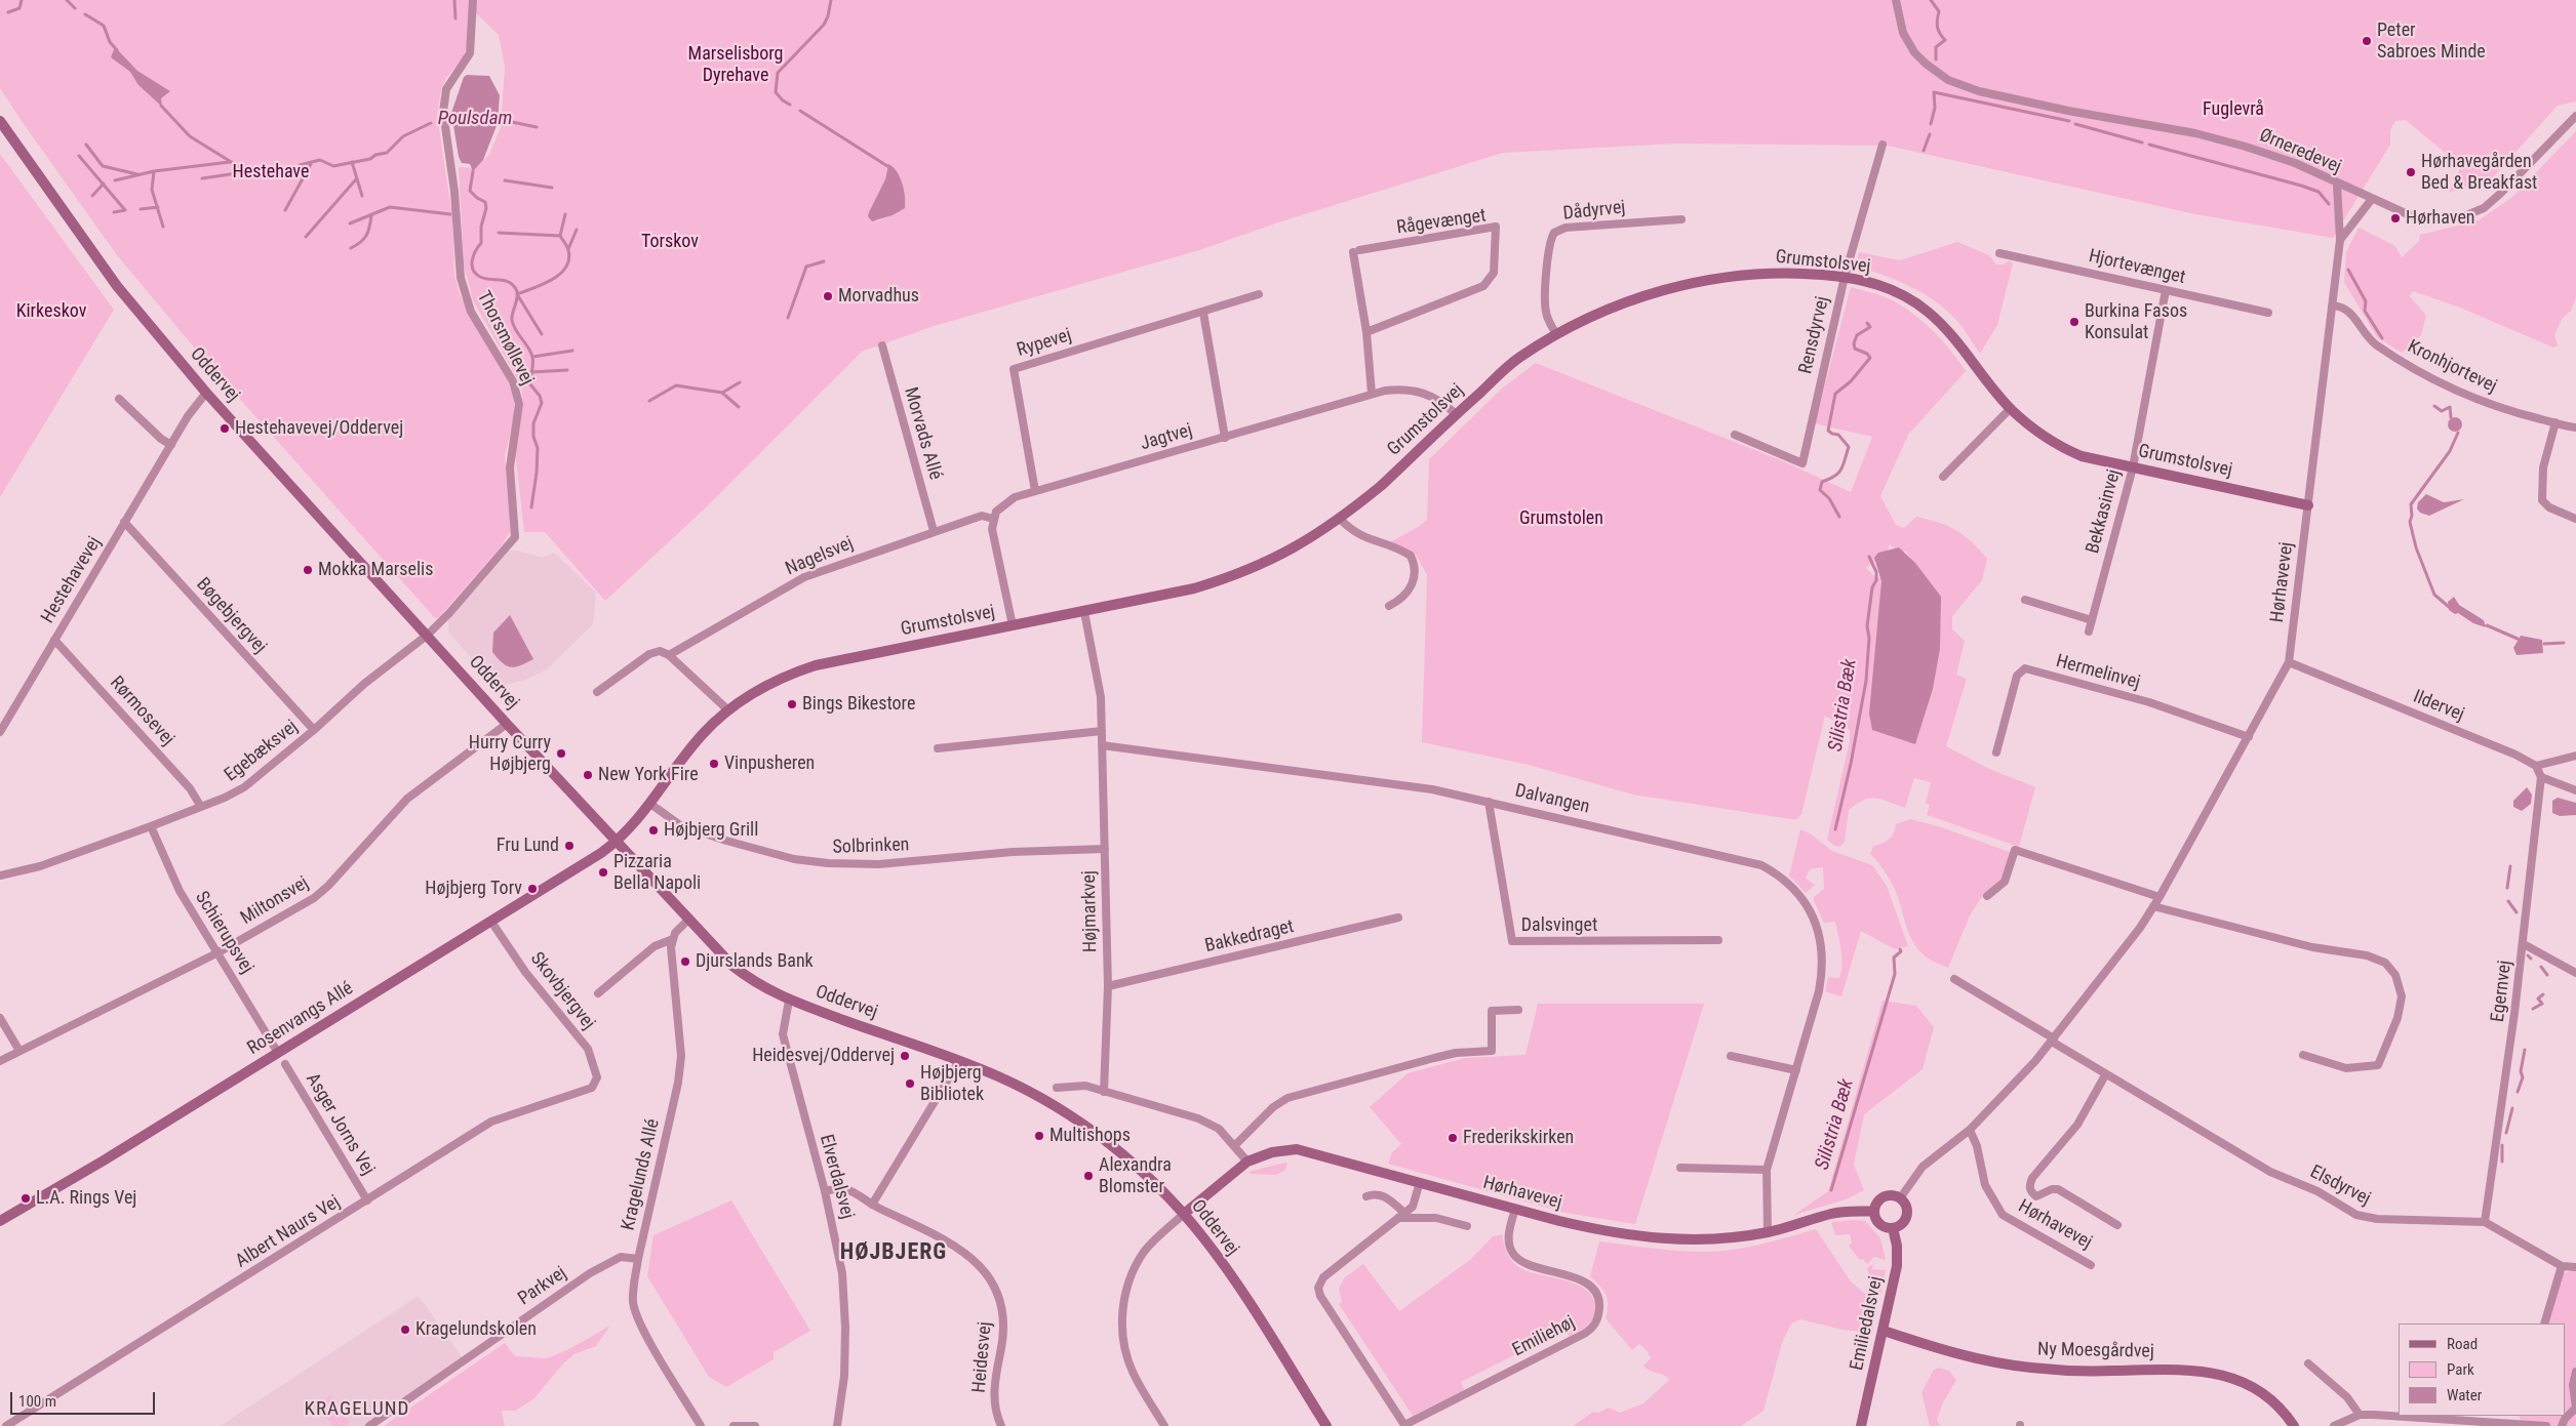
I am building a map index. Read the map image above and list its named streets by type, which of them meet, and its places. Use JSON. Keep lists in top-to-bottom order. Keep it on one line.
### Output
{"streets":{"street":["Ørneredevej","Dådyrvej","Rågevænget","Grumstolsvej","Hjortevænget","Rensdyrvej","Thorsmøllevej","Rypevej","Kronhjortevej","Oddervej","Morvads Allé","Jagtvej","Bekkasinvej","Nagelsvej","Hestehavevej","Hørhavevej","Bøgebjergvej","Hermelinvej","Ildervej","Rørmosevej","Egebæksvej","Dalvangen","Solbrinken","Miltonsvej","Højmarkvej","Dalsvinget","Schierupsvej","Bakkedraget","Skovbjergvej","Egernvej","Rosenvangs Allé","Asger Jorns Vej","Kragelunds Allé","Elverdalsvej","Elsdyrvej","Albert Naurs Vej","Parkvej","Emiliedalsvej","Emiliehøj","Ny Moesgårdvej","Heidesvej"]},"crossings":[["Ørneredevej","Hørhavevej"],["Dådyrvej","Grumstolsvej"],["Rågevænget","Jagtvej"],["Grumstolsvej","Rensdyrvej"],["Grumstolsvej","Oddervej"],["Grumstolsvej","Jagtvej"],["Grumstolsvej","Bekkasinvej"],["Grumstolsvej","Hørhavevej"],["Grumstolsvej","Solbrinken"],["Grumstolsvej","Højmarkvej"],["Grumstolsvej","Rosenvangs Allé"],["Hjortevænget","Bekkasinvej"],["Thorsmøllevej","Oddervej"],["Thorsmøllevej","Egebæksvej"],["Rypevej","Jagtvej"],["Kronhjortevej","Hørhavevej"],["Oddervej","Hestehavevej"],["Oddervej","Hørhavevej"],["Oddervej","Egebæksvej"],["Oddervej","Miltonsvej"],["Oddervej","Rosenvangs Allé"],["Oddervej","Elverdalsvej"],["Morvads Allé","Nagelsvej"],["Jagtvej","Nagelsvej"],["Hestehavevej","Bøgebjergvej"],["Hestehavevej","Rørmosevej"],["Hørhavevej","Hermelinvej"],["Hørhavevej","Ildervej"],["Hørhavevej","Dalvangen"],["Hørhavevej","Elsdyrvej"],["Hørhavevej","Emiliedalsvej"],["Hørhavevej","Emiliehøj"],["Bøgebjergvej","Egebæksvej"],["Rørmosevej","Egebæksvej"],["Egebæksvej","Schierupsvej"],["Dalvangen","Højmarkvej"],["Dalvangen","Dalsvinget"],["Solbrinken","Højmarkvej"],["Miltonsvej","Schierupsvej"],["Højmarkvej","Bakkedraget"],["Schierupsvej","Rosenvangs Allé"],["Skovbjergvej","Rosenvangs Allé"],["Skovbjergvej","Albert Naurs Vej"],["Egernvej","Elsdyrvej"],["Asger Jorns Vej","Albert Naurs Vej"],["Kragelunds Allé","Parkvej"],["Elverdalsvej","Heidesvej"],["Emiliedalsvej","Ny Moesgårdvej"]],"districts":["HØJBJERG","KRAGELUND"],"water":["Poulsdam","Silistria Bæk"],"parks":["Marselisborg Dyrehave","Fuglevrå","Hestehave","Torskov","Kirkeskov","Grumstolen"],"places":["Peter Sabroes Minde","Hørhavegården Bed & Breakfast","Hørhaven","Morvadhus","Burkina Fasos Konsulat","Hestehavevej/Oddervej","Mokka Marselis","Bings Bikestore","Hurry Curry Højbjerg","Vinpusheren","New York Fire","Højbjerg Grill","Fru Lund","Pizzaria Bella Napoli","Højbjerg Torv","Djurslands Bank","Heidesvej/Oddervej","Højbjerg Bibliotek","Multishops","Frederikskirken","Alexandra Blomster","L.A. Rings Vej","Kragelundskolen"],"legend":["Road","Park","Water"],"scale_bar":"100 m"}
